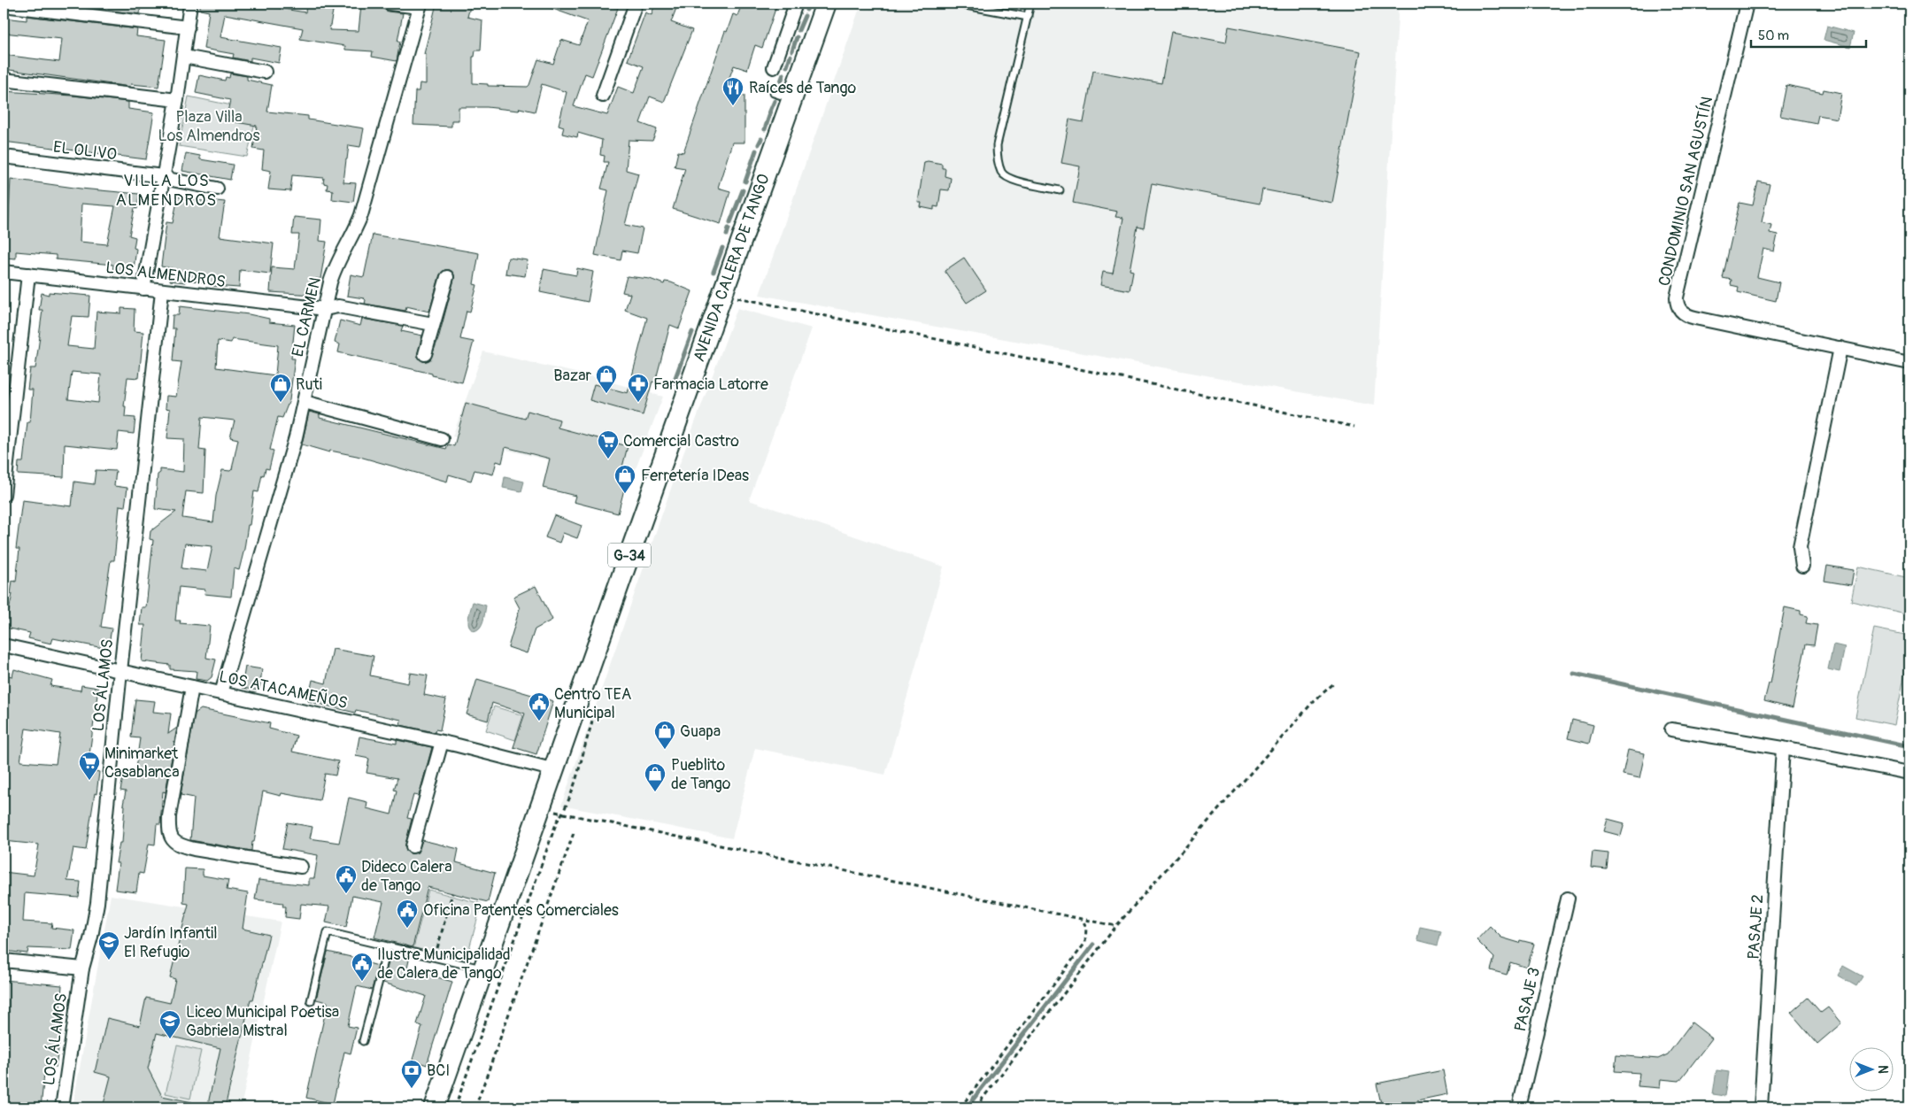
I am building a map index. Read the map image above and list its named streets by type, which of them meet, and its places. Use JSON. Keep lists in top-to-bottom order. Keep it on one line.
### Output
{"streets":{"main road":["AVENIDA CALERA DE TANGO","G-34"],"street":["EL OLIVO","CONDOMINIO SAN AGUSTÍN","LOS ALMENDROS","EL CARMEN","LOS ÁLAMOS","LOS ATACAMEÑOS","PASAJE 2","PASAJE 3"]},"crossings":[["AVENIDA CALERA DE TANGO","LOS ATACAMEÑOS"],["LOS ALMENDROS","EL CARMEN"],["LOS ALMENDROS","LOS ÁLAMOS"],["EL CARMEN","LOS ATACAMEÑOS"],["LOS ÁLAMOS","LOS ATACAMEÑOS"]],"districts":["VILLA LOS ALMENDROS"],"parks":["Plaza Villa Los Almendros"],"places":{"restaurant":["Raíces de Tango"],"shop":["Bazar","Ruti","Ferretería IDeas","Guapa","Pueblito de Tango"],"pharmacy":["Farmacia Latorre"],"supermarket":["Comercial Castro","Minimarket Casablanca"],"public building":["Centro TEA Municipal","Dideco Calera de Tango","Oficina Patentes Comerciales","Ilustre Municipalidad de Calera de Tango"],"school or university":["Jardín Infantil El Refugio","Liceo Municipal Poetisa Gabriela Mistral"],"bank":["BCI"]},"scale_bar":"50 m","north":"right"}
